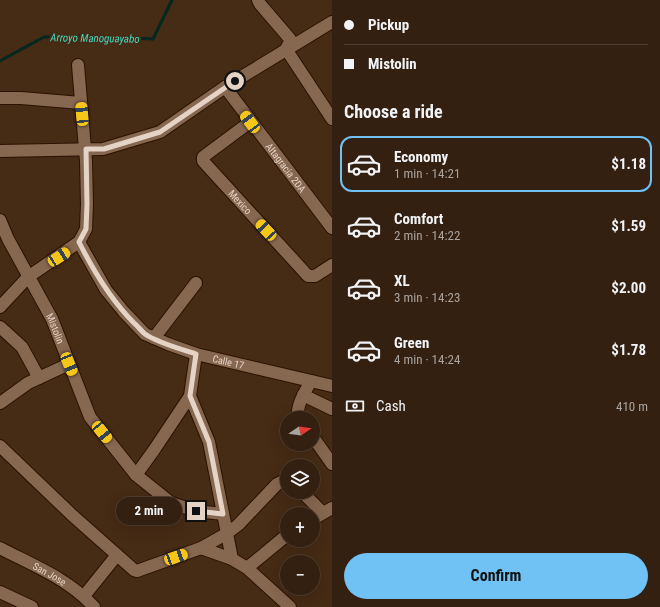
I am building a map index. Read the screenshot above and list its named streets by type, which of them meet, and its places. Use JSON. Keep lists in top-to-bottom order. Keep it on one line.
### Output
{"streets":{"street":["Altagracia 2DA","Mexico","Mistolin","Calle 17","San Jose"]},"crossings":[["Altagracia 2DA","Mexico"]],"water":["Arroyo Manoguayabo"],"north":"right","page":{"banner":["Pickup","Mistolin"],"heading":"Choose a ride","list":[{"name":"Economy","note":"1 min · 14:21","value":"$1.18"},{"name":"Comfort","note":"2 min · 14:22","value":"$1.59"},{"name":"XL","note":"3 min · 14:23","value":"$2.00"},{"name":"Green","note":"4 min · 14:24","value":"$1.78"}],"pay":["Cash","410 m"],"map_buttons":["+","−"],"bubble":"2 min","buttons":"Confirm"}}
